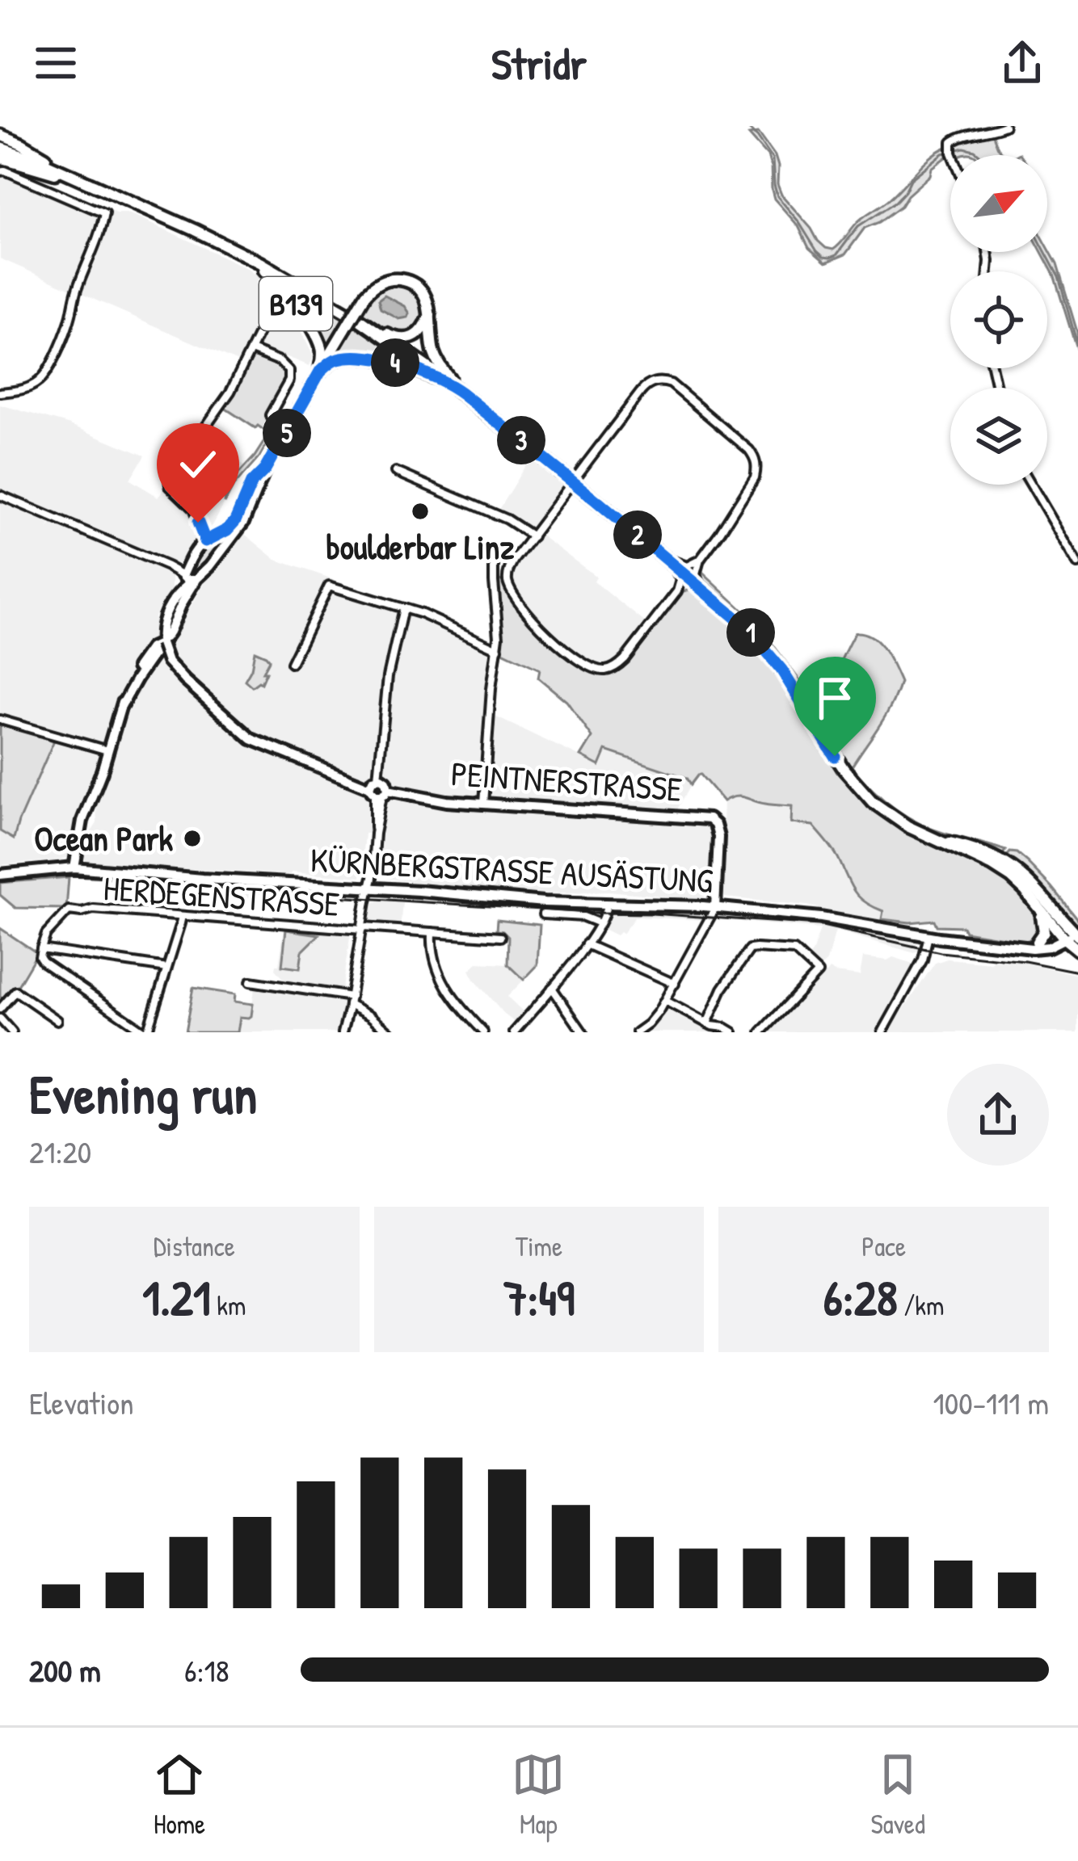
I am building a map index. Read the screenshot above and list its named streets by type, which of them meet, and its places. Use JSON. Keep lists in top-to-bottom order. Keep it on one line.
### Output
{"streets":{"main road":["B139"],"street":["PEINTNERSTRASSE","KÜRNBERGSTRASSE AUSÄSTUNG","HERDEGENSTRASSE"]},"crossings":[["PEINTNERSTRASSE","KÜRNBERGSTRASSE AUSÄSTUNG"]],"places":["boulderbar Linz","Ocean Park"],"north":"top right","page":{"header":"Stridr","pins":["4","5","3","2","1"],"heading":["Evening run","21:20"],"stats":[["Distance","1.21 km"],["Time","7:49"],["Pace","6:28 /km"]],"chart":["Elevation","100–111 m"],"list":[{"name":"200 m","note":"6:18"}],"tabs":["Home","Map","Saved"]}}
